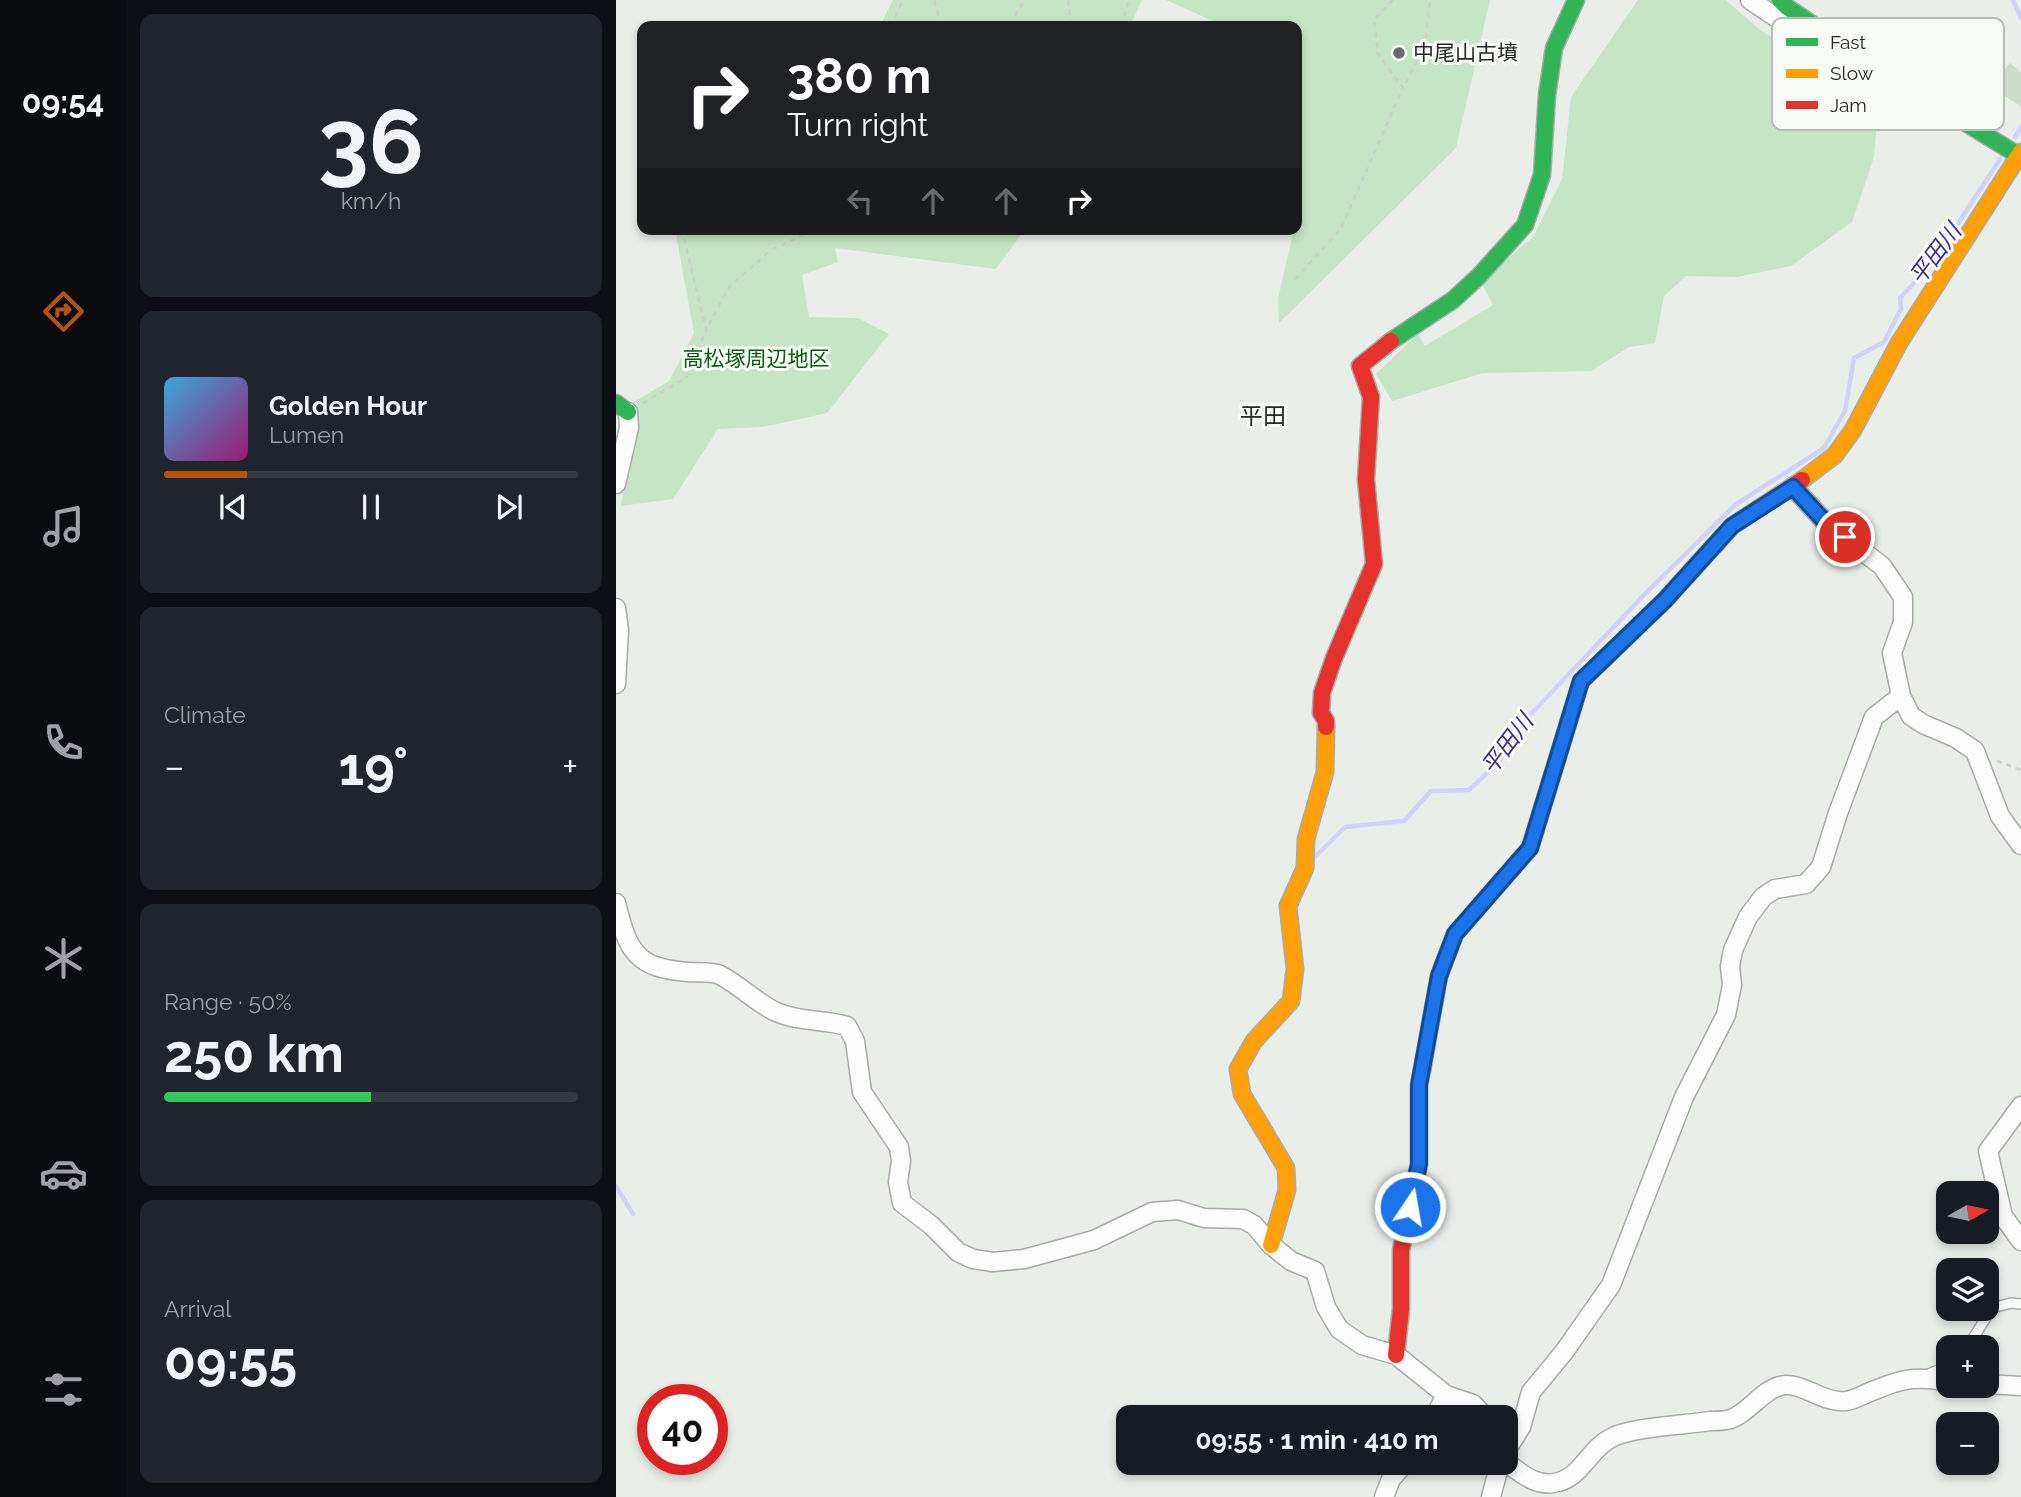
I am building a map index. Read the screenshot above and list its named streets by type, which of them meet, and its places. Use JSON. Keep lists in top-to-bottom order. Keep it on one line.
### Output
{"districts":["平田"],"water":["平田川"],"parks":["高松塚周辺地区"],"places":["中尾山古墳"],"legend":["Fast","Slow","Jam"],"north":"right","page":{"tabs":"09:54","tile":[["36","km/h"],"Climate",["Range · 50%","250 km"],["Arrival","09:55"]],"turn":["380 m","Turn right"],"song":["Golden Hour","Lumen"],"heat":["−","19°","+"],"map_buttons":["+","−"],"limit":"40","trip":"09:55 · 1 min · 410 m"}}
